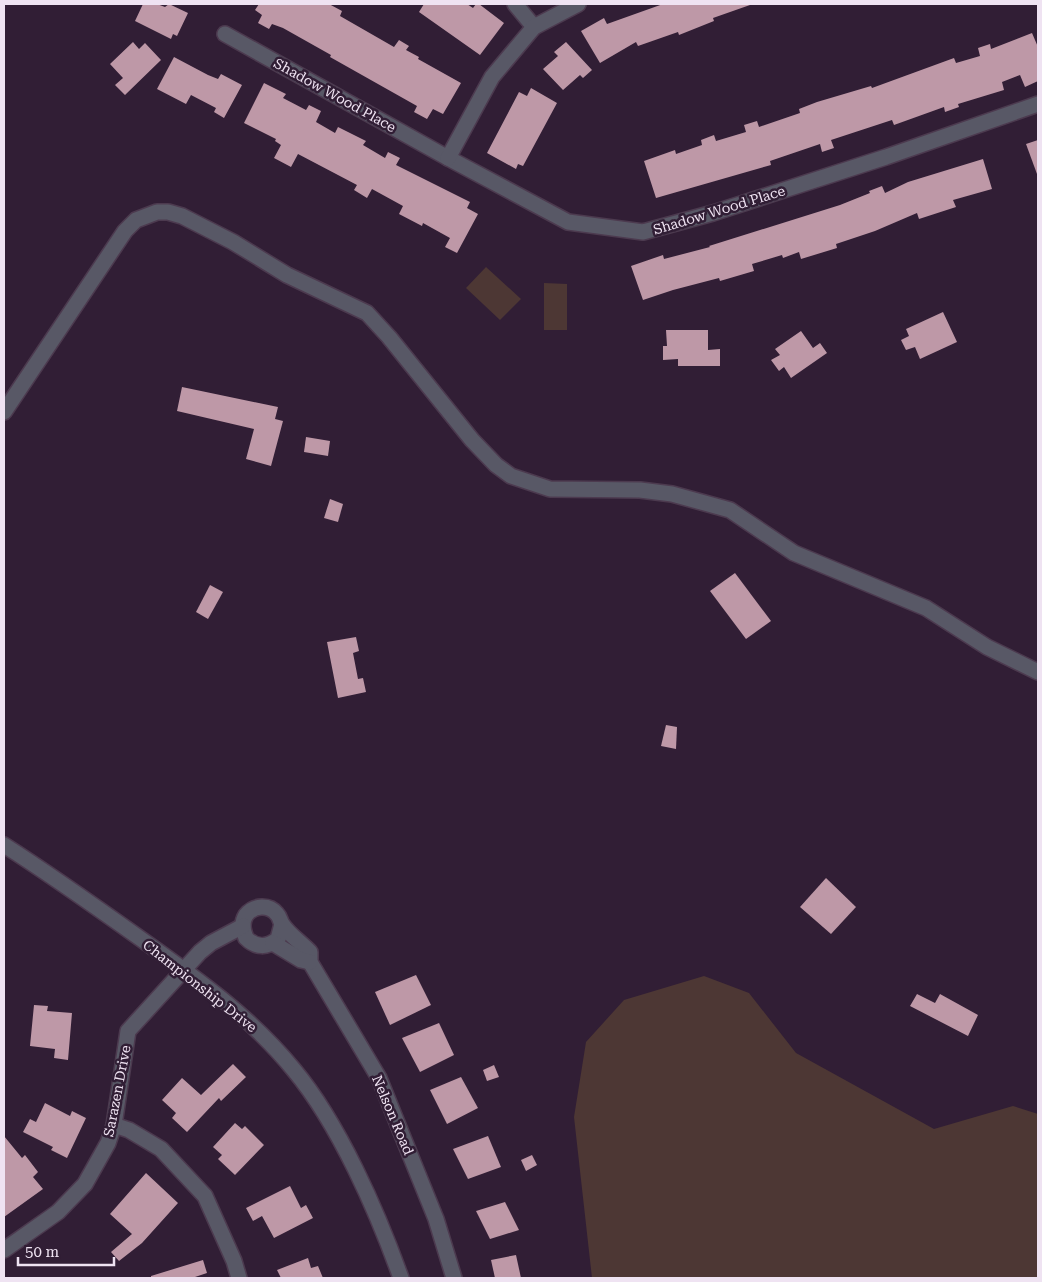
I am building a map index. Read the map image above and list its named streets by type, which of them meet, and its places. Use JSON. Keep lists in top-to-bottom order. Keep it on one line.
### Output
{"streets":{"street":["Shadow Wood Place","Championship Drive","Sarazen Drive","Nelson Road"]},"crossings":[["Championship Drive","Sarazen Drive"],["Championship Drive","Nelson Road"],["Sarazen Drive","Nelson Road"]],"scale_bar":"50 m"}
